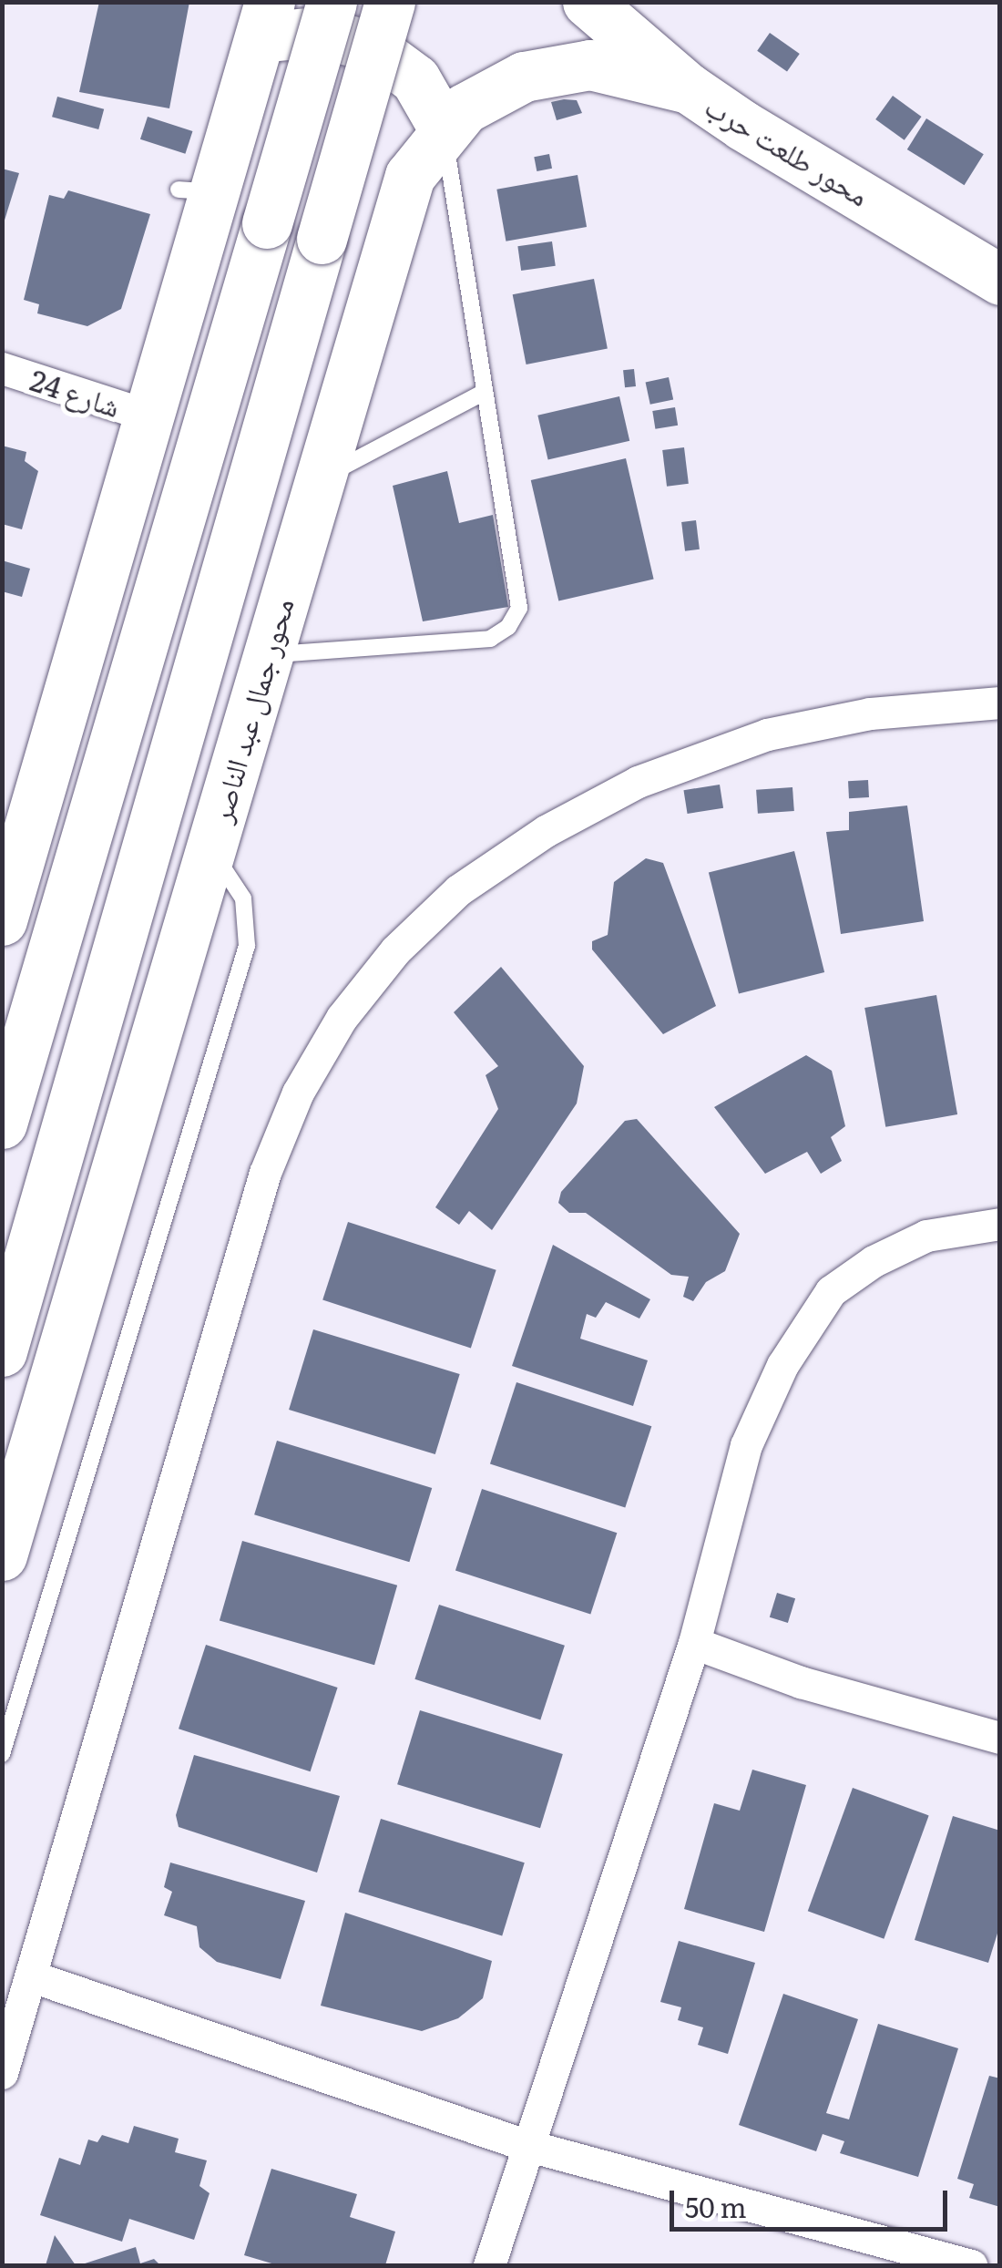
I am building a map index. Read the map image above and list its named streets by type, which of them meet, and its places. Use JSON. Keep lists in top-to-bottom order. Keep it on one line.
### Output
{"streets":{"main road":["محور طلعت حرب","محور جمال عبد الناصر"],"street":["شارع 24"]},"crossings":[["محور طلعت حرب","محور جمال عبد الناصر"]],"scale_bar":"50 m"}
